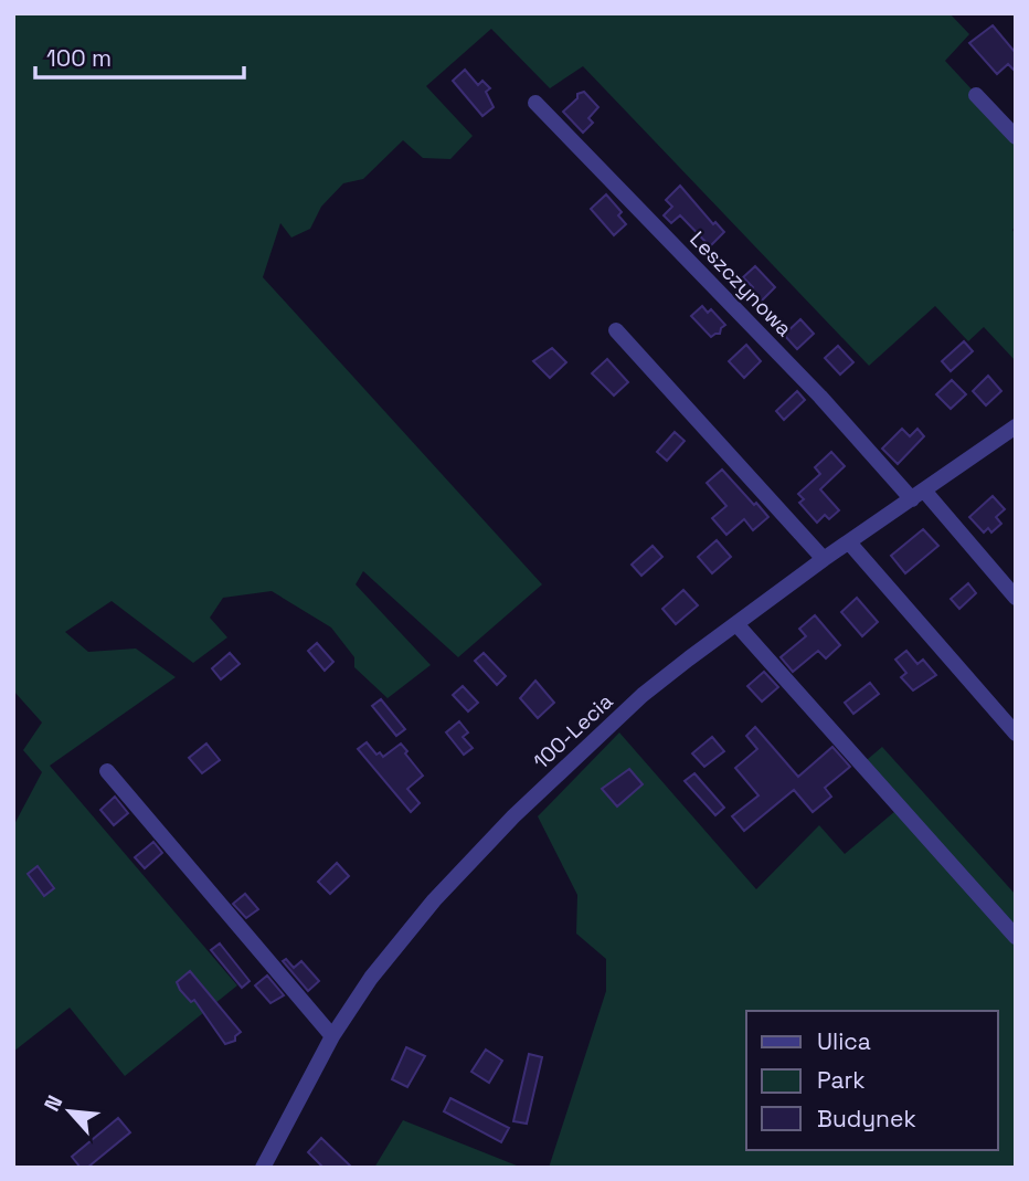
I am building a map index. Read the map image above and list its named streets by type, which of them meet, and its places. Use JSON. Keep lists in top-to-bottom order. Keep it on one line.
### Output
{"streets":{"street":["Leszczynowa","100-Lecia"]},"crossings":[["Leszczynowa","100-Lecia"]],"legend":["Ulica","Park","Budynek"],"scale_bar":"100 m","north":"top left"}
